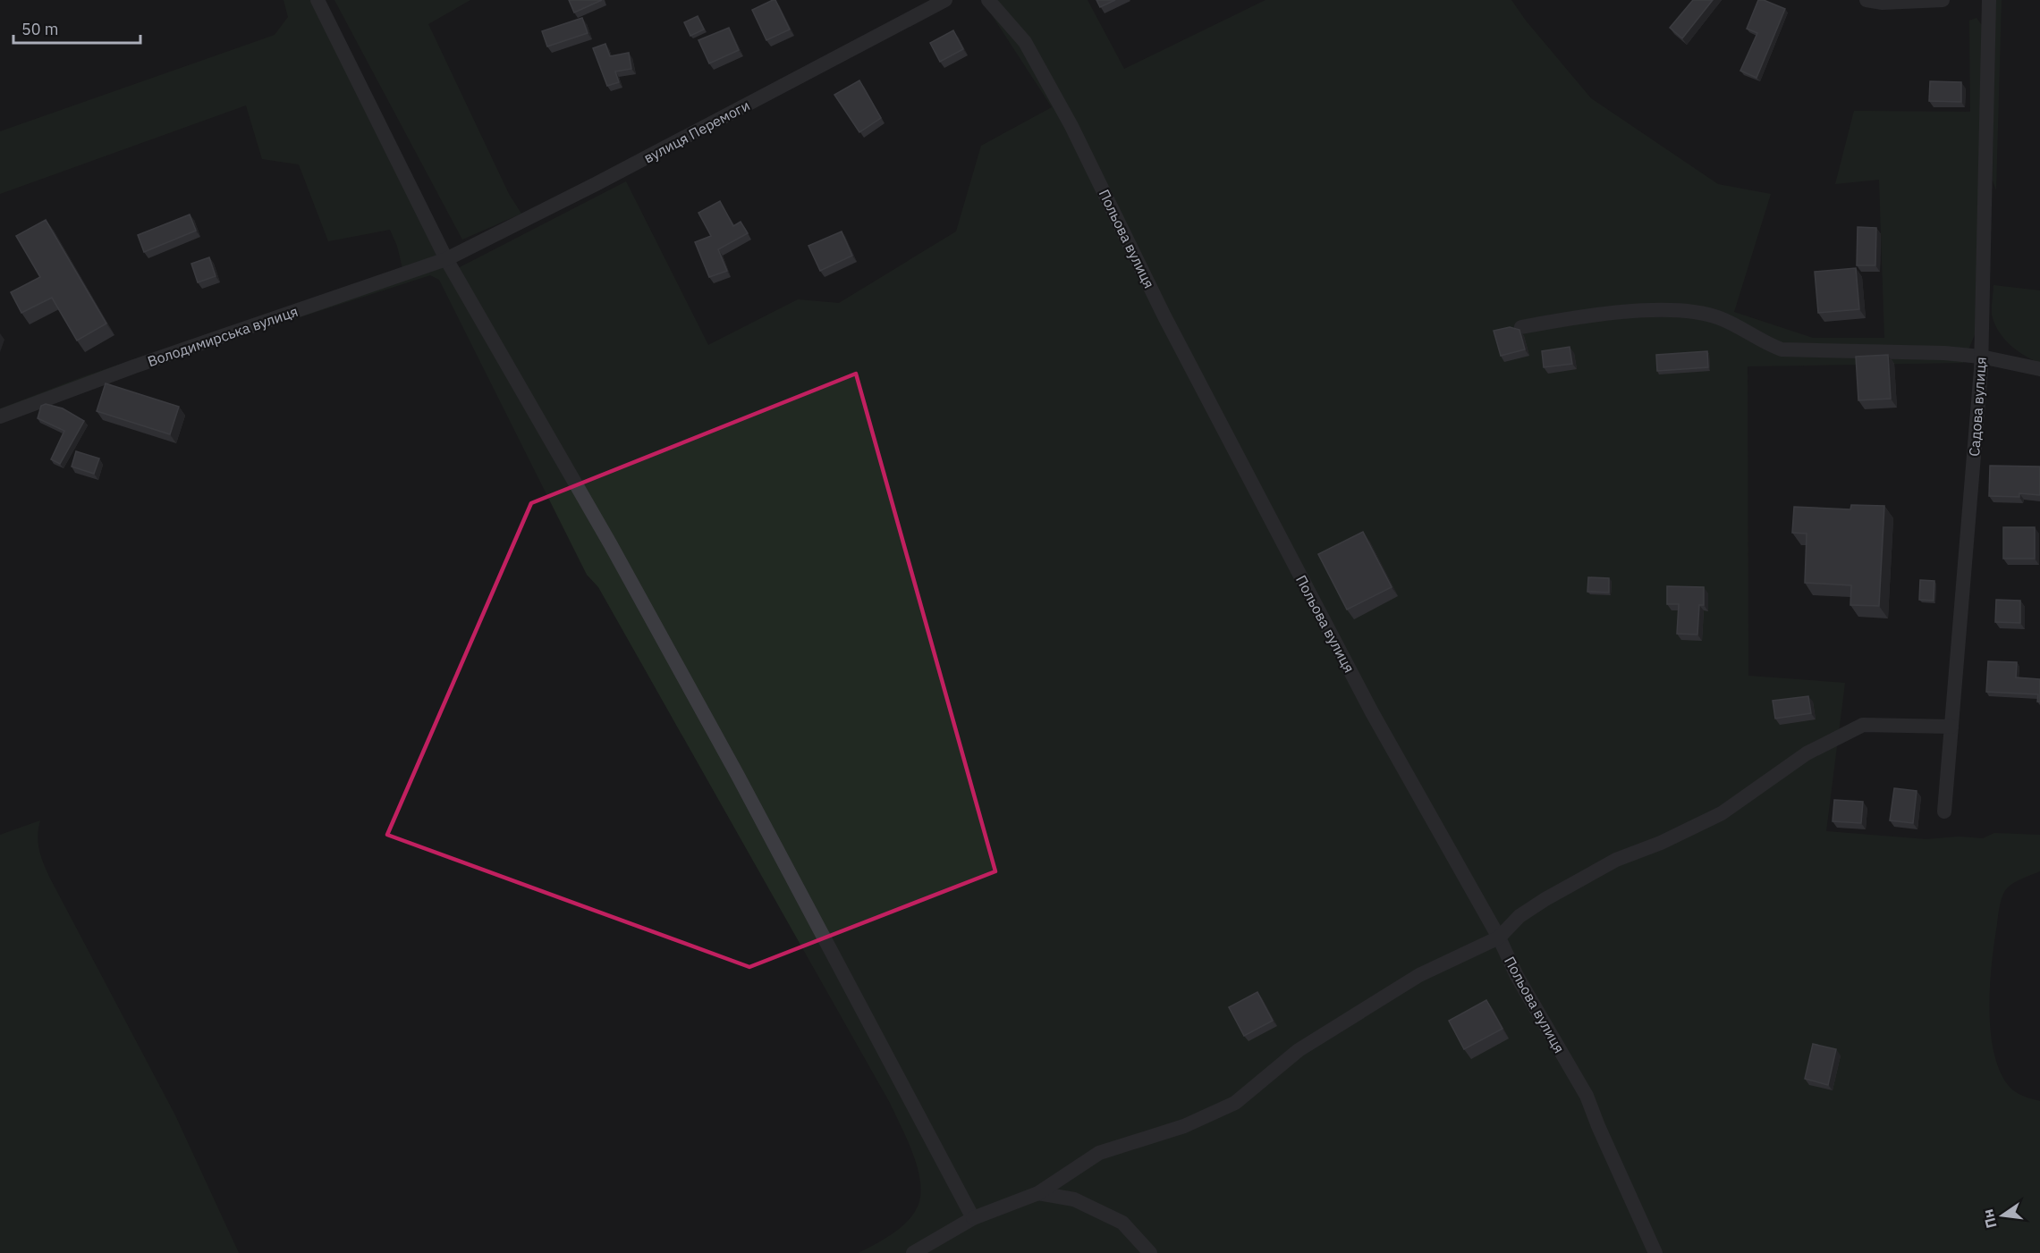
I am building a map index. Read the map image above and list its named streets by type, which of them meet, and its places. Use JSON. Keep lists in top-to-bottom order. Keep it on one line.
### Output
{"streets":{"street":["вулиця Перемоги","Польова вулиця","Володимирська вулиця","Садова вулиця"]},"crossings":[["вулиця Перемоги","Володимирська вулиця"]],"scale_bar":"50 m","north":"left"}
